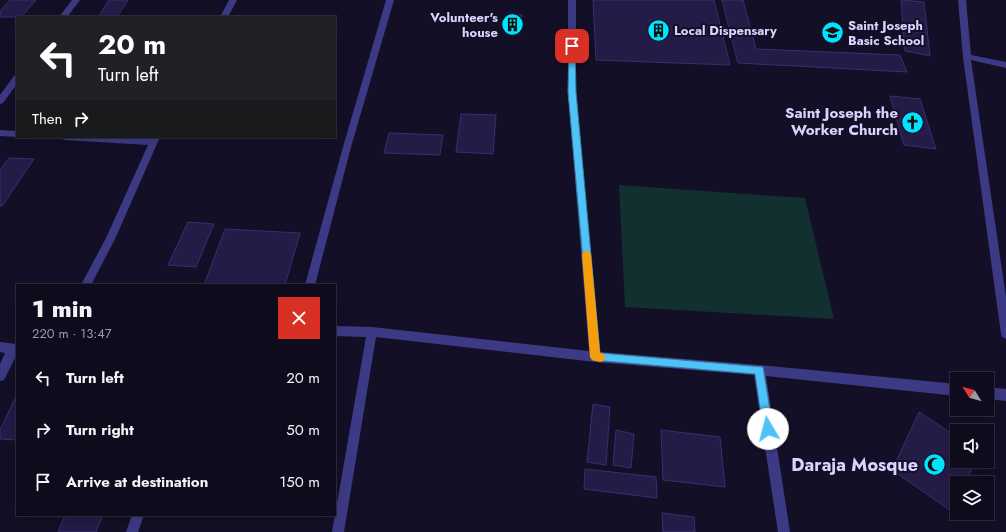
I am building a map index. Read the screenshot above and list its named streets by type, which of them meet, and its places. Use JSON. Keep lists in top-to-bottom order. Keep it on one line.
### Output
{"places":{"building":["Volunteer's house","Local Dispensary"],"school or university":["Saint Joseph Basic School"],"church":["Saint Joseph the Worker Church"],"mosque":["Daraja Mosque"]},"north":"top left","page":{"turn":["20 m","Turn left"],"then":"Then","heading":["1 min","220 m · 13:47"],"list":[{"name":"Turn left","value":"20 m"},{"name":"Turn right","value":"50 m"},{"name":"Arrive at destination","value":"150 m"}]}}
